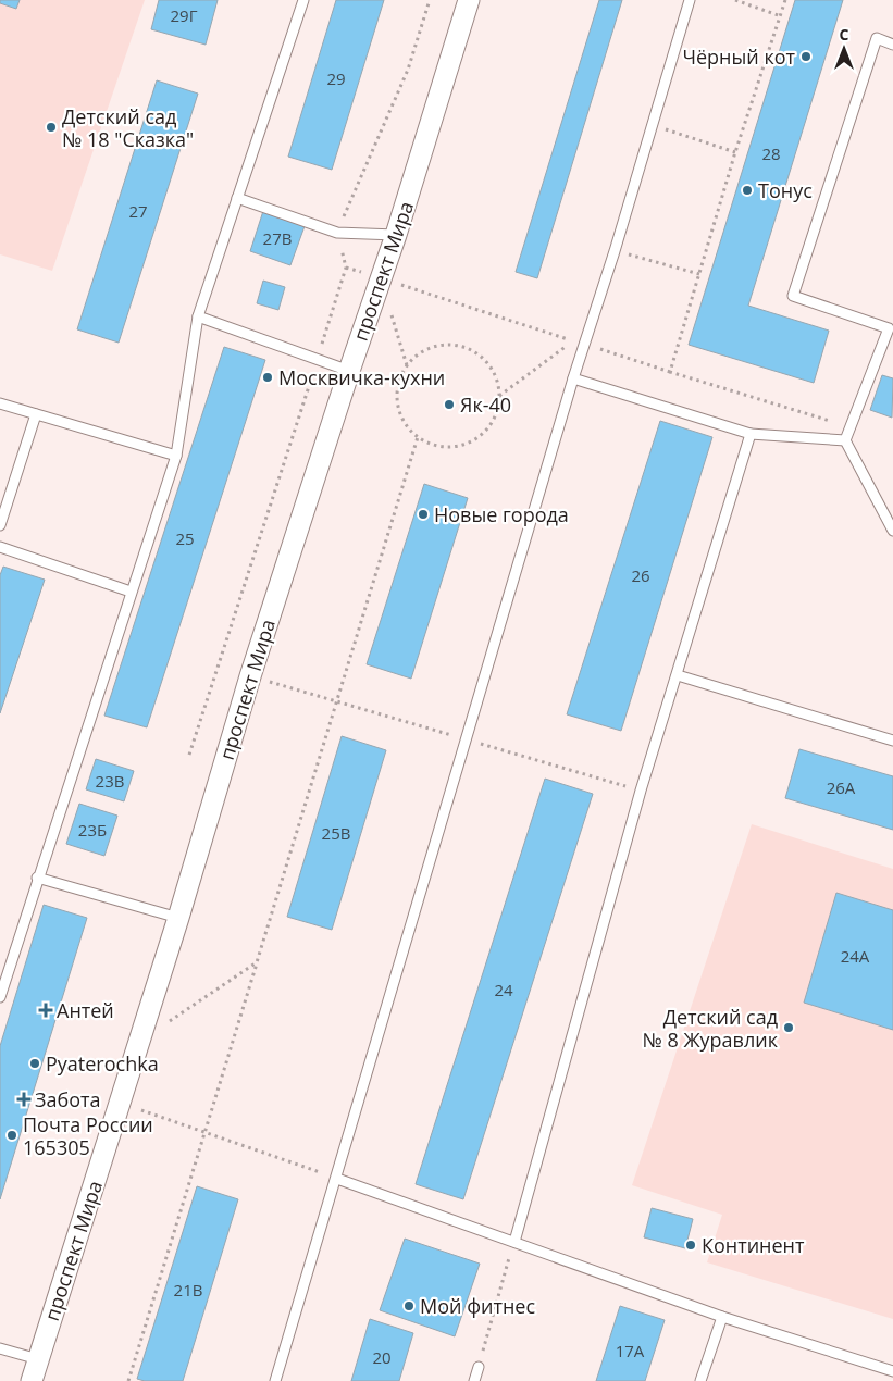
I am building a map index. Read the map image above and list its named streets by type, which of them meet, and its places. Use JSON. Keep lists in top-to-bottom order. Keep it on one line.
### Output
{"streets":{"street":["проспект Мира"]},"places":{"other":["Чёрный кот","Детский сад № 18 \"Сказка\"","Тонус","Москвичка-кухни","Як-40","Новые города","Детский сад № 8 Журавлик","Pyaterochka","Почта России 165305","Континент","Мой фитнес"],"health":["Антей","Забота"]},"house_numbers":["29Г","29","28","27","27В","25","26","23В","26А","23Б","25В","24А","24","21В","17А","20"],"north":"top"}
